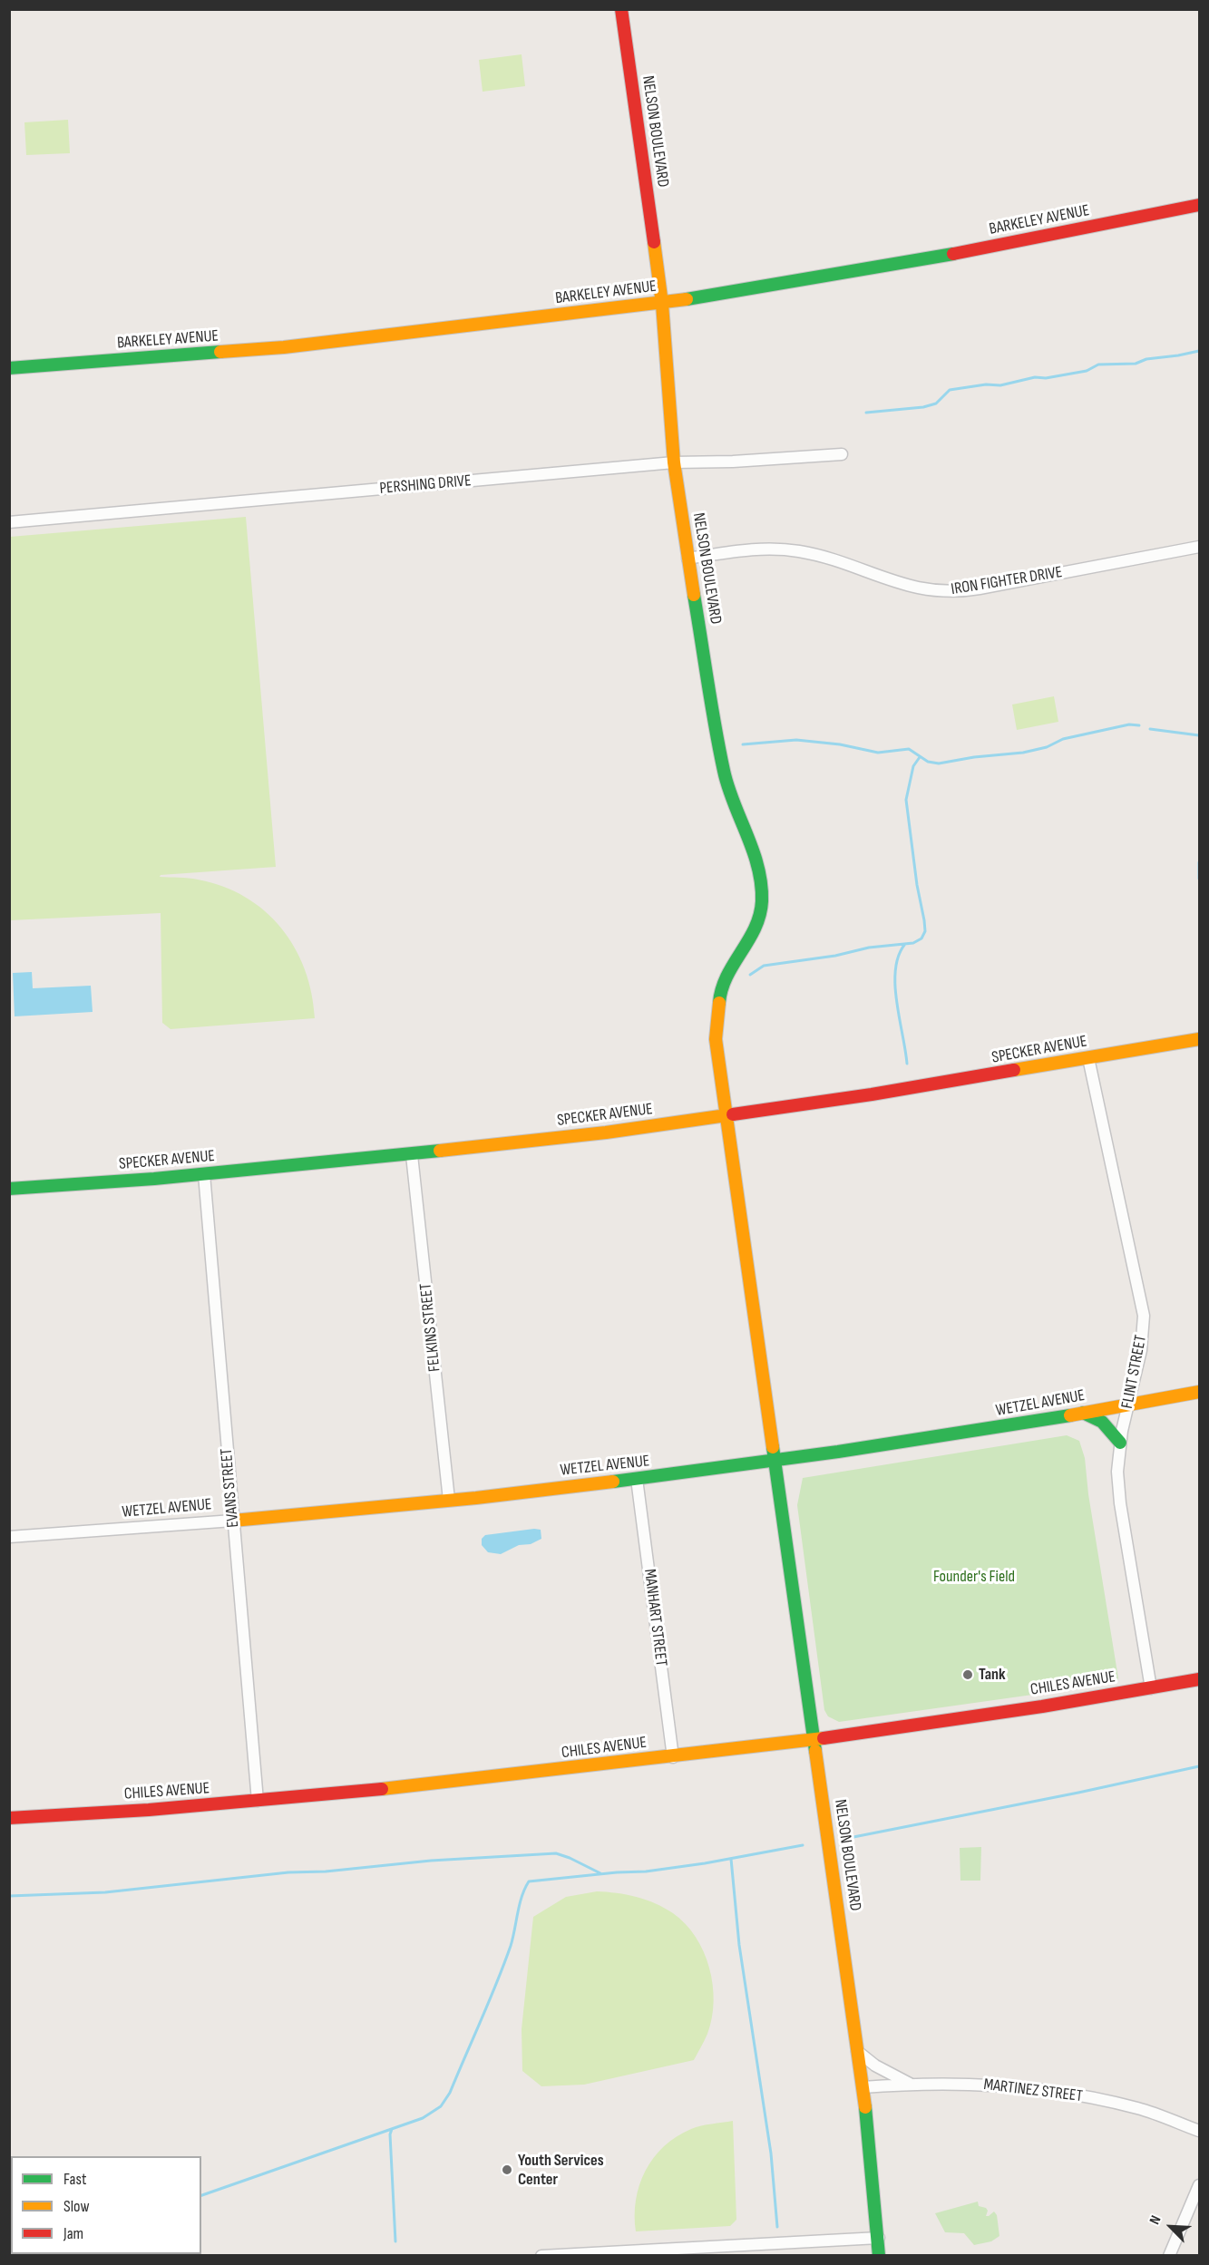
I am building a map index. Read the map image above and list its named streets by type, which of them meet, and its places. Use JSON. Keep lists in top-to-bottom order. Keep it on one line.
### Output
{"streets":{"street":["NELSON BOULEVARD","BARKELEY AVENUE","PERSHING DRIVE","IRON FIGHTER DRIVE","SPECKER AVENUE","FELKINS STREET","FLINT STREET","WETZEL AVENUE","EVANS STREET","MANHART STREET","CHILES AVENUE","MARTINEZ STREET"]},"crossings":[["NELSON BOULEVARD","BARKELEY AVENUE"],["NELSON BOULEVARD","PERSHING DRIVE"],["NELSON BOULEVARD","IRON FIGHTER DRIVE"],["NELSON BOULEVARD","SPECKER AVENUE"],["NELSON BOULEVARD","WETZEL AVENUE"],["NELSON BOULEVARD","CHILES AVENUE"],["NELSON BOULEVARD","MARTINEZ STREET"],["SPECKER AVENUE","FELKINS STREET"],["SPECKER AVENUE","FLINT STREET"],["SPECKER AVENUE","EVANS STREET"],["FELKINS STREET","WETZEL AVENUE"],["FLINT STREET","WETZEL AVENUE"],["FLINT STREET","CHILES AVENUE"],["WETZEL AVENUE","EVANS STREET"],["WETZEL AVENUE","MANHART STREET"],["EVANS STREET","CHILES AVENUE"],["MANHART STREET","CHILES AVENUE"]],"parks":["Founder's Field"],"places":["Tank","Youth Services Center"],"legend":["Fast","Slow","Jam"],"north":"top left"}
